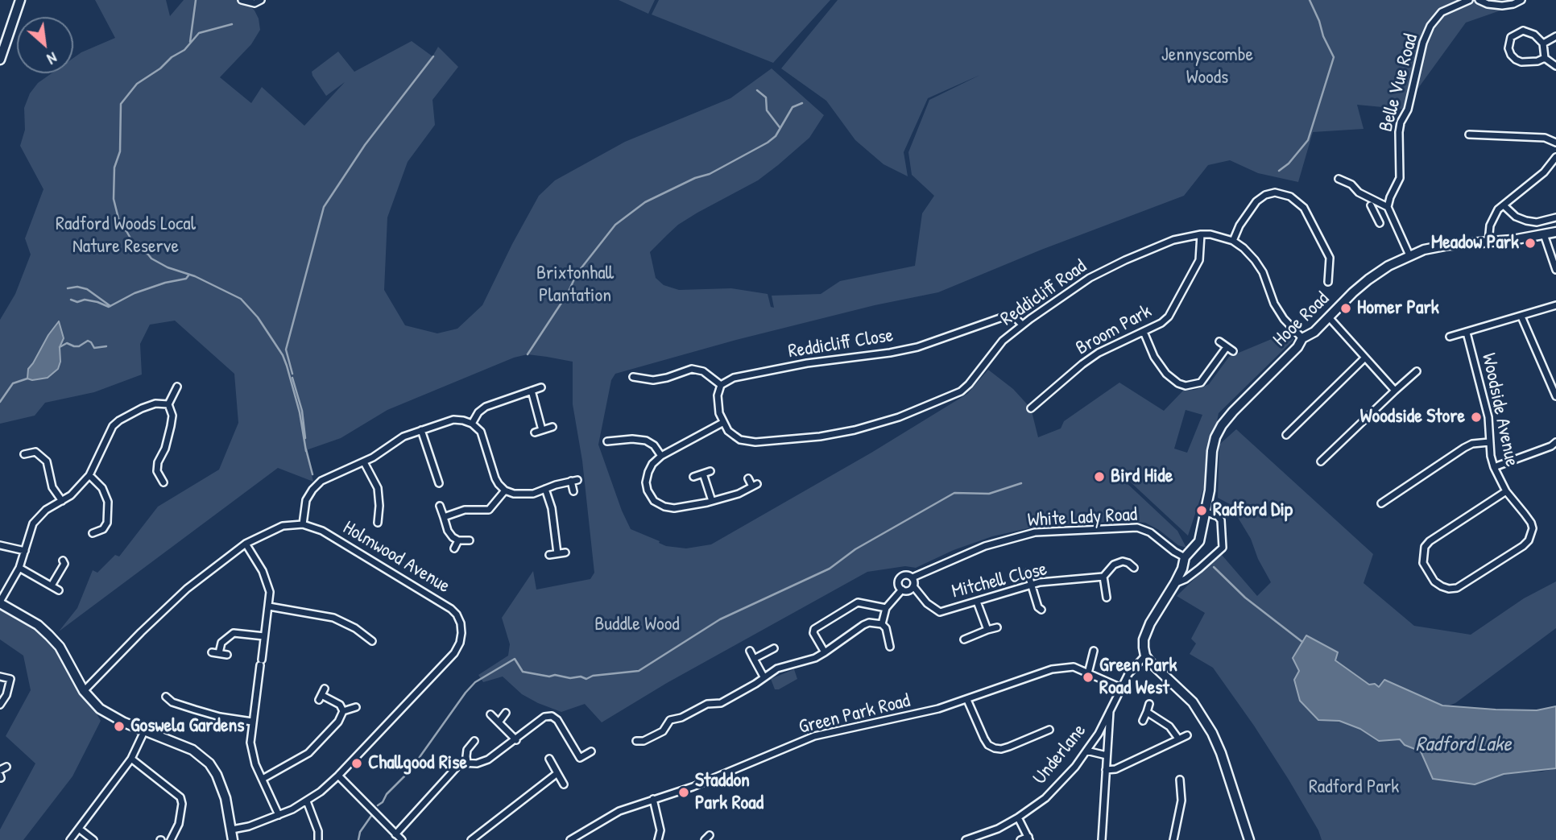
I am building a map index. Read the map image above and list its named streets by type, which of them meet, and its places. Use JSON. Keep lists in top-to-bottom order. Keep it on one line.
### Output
{"streets":{"street":["Belle Vue Road","Reddicliff Road","Hooe Road","Broom Park","Reddicliff Close","Woodside Avenue","White Lady Road","Holmwood Avenue","Mitchell Close","Green Park Road","Underlane"]},"crossings":[["Reddicliff Road","Hooe Road"],["Reddicliff Road","Broom Park"],["Reddicliff Road","Reddicliff Close"],["Hooe Road","White Lady Road"],["Hooe Road","Underlane"],["White Lady Road","Mitchell Close"],["Green Park Road","Underlane"]],"water":["Radford Lake"],"parks":["Jennyscombe Woods","Radford Woods Local Nature Reserve","Brixtonhall Plantation","Buddle Wood","Radford Park"],"places":["Meadow Park","Homer Park","Woodside Store","Bird Hide","Radford Dip","Green Park Road West","Goswela Gardens","Challgood Rise","Staddon Park Road"],"north":"bottom right"}
